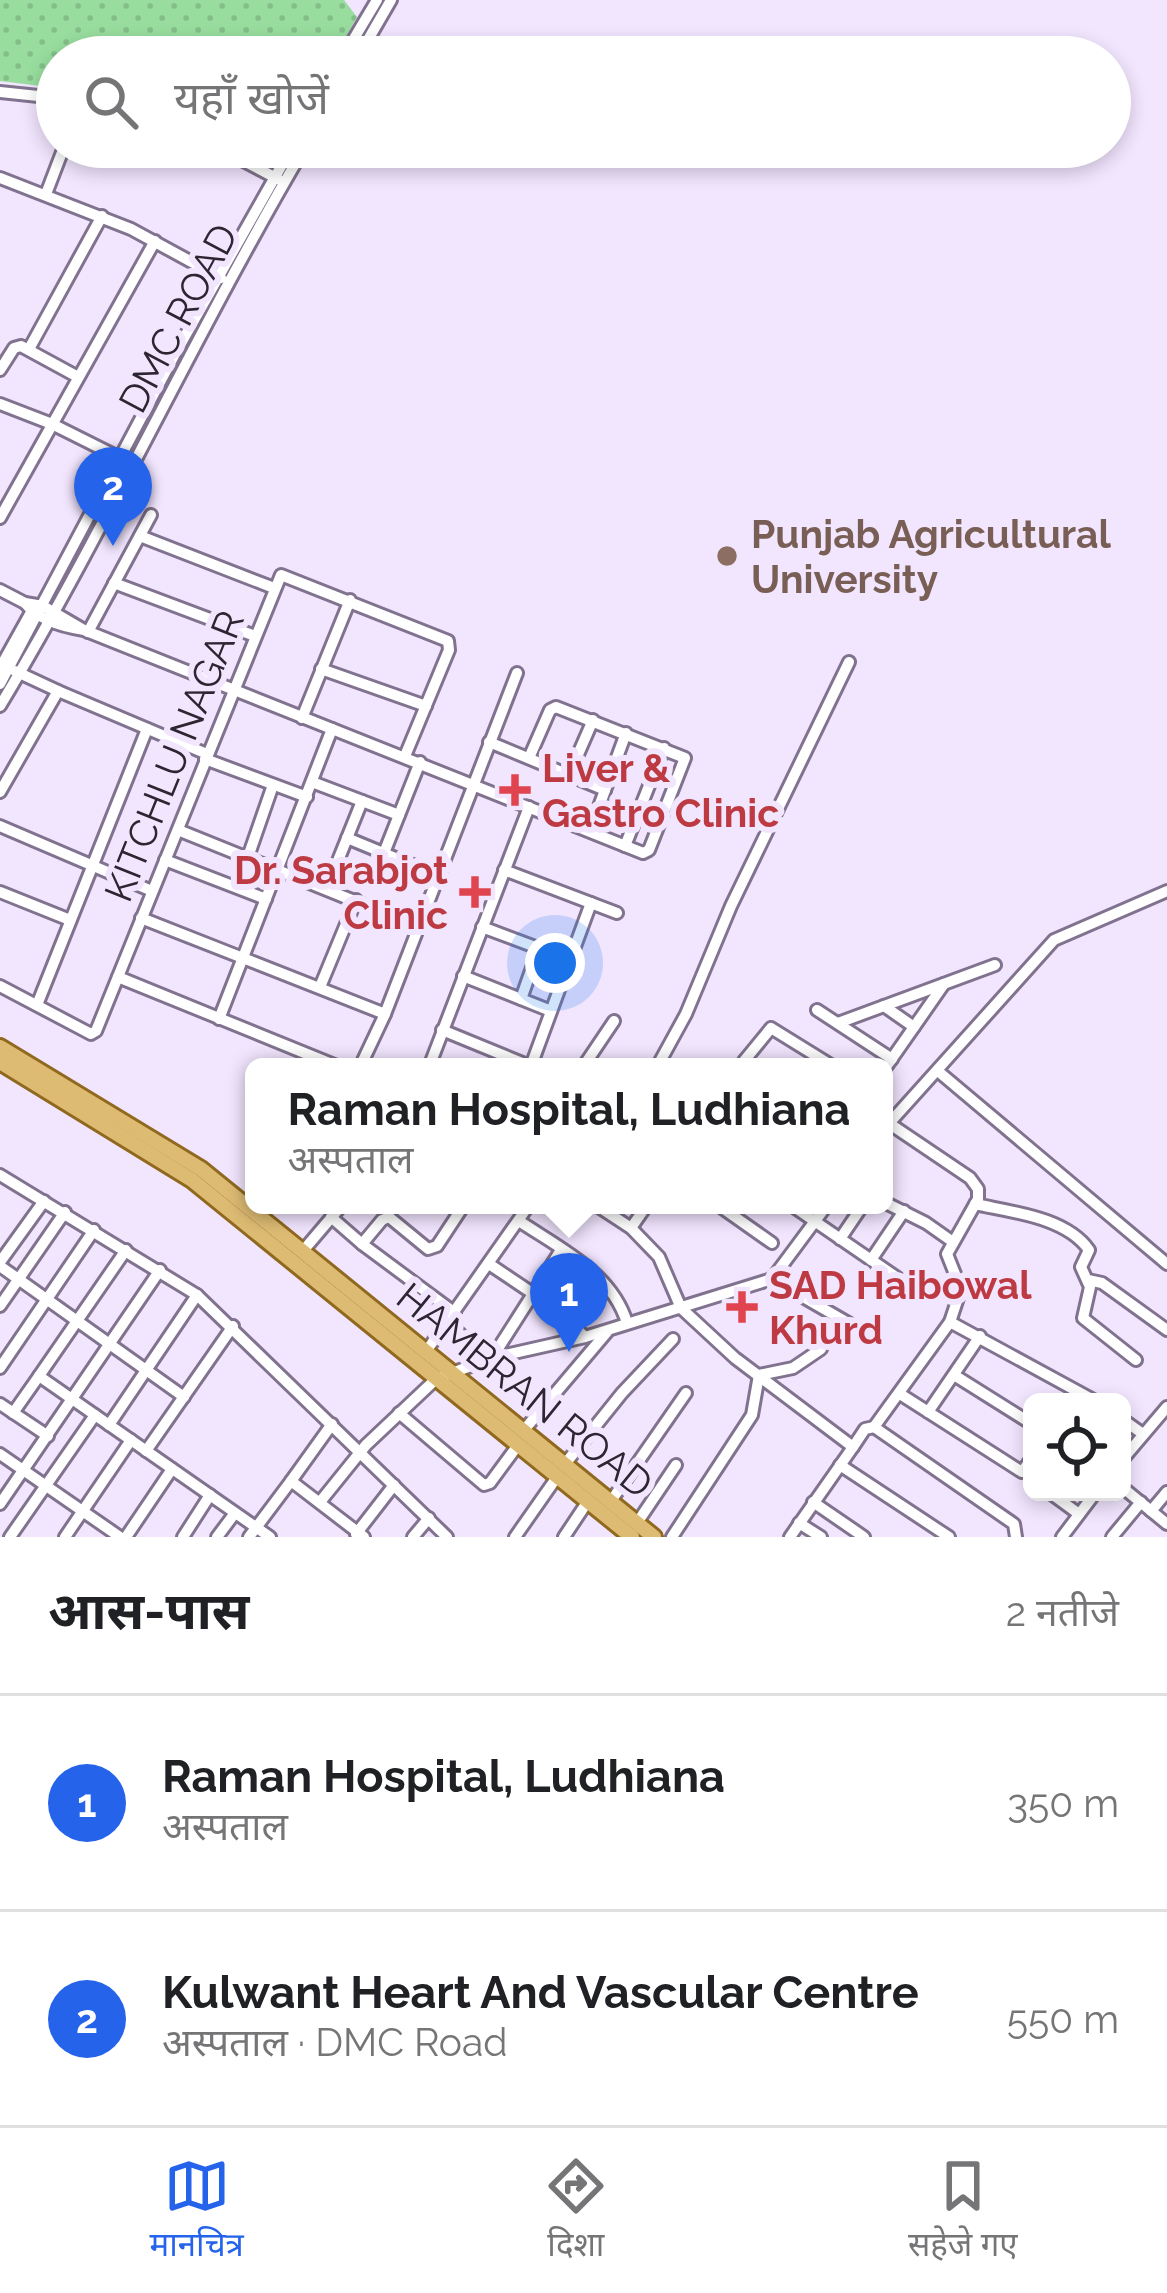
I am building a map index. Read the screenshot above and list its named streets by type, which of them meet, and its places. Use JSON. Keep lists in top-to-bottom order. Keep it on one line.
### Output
{"streets":{"main road":["HAMBRAN ROAD"],"street":["DMC ROAD","KITCHLU NAGAR"]},"places":{"other":["Punjab Agricultural University"],"health":["Liver & Gastro Clinic","Dr. Sarabjot Clinic","SAD Haibowal Khurd"]},"page":{"search":"यहाँ खोजें","pins":["2","1"],"popup":["Raman Hospital, Ludhiana","अस्पताल"],"heading":["आस-पास","2 नतीजे"],"list":[{"mark":"1","name":"Raman Hospital, Ludhiana","note":"अस्पताल","value":"350 m"},{"mark":"2","name":"Kulwant Heart And Vascular Centre","note":"अस्पताल · DMC Road","value":"550 m"}],"nav":["मानचित्र","दिशा","सहेजे गए"]}}
